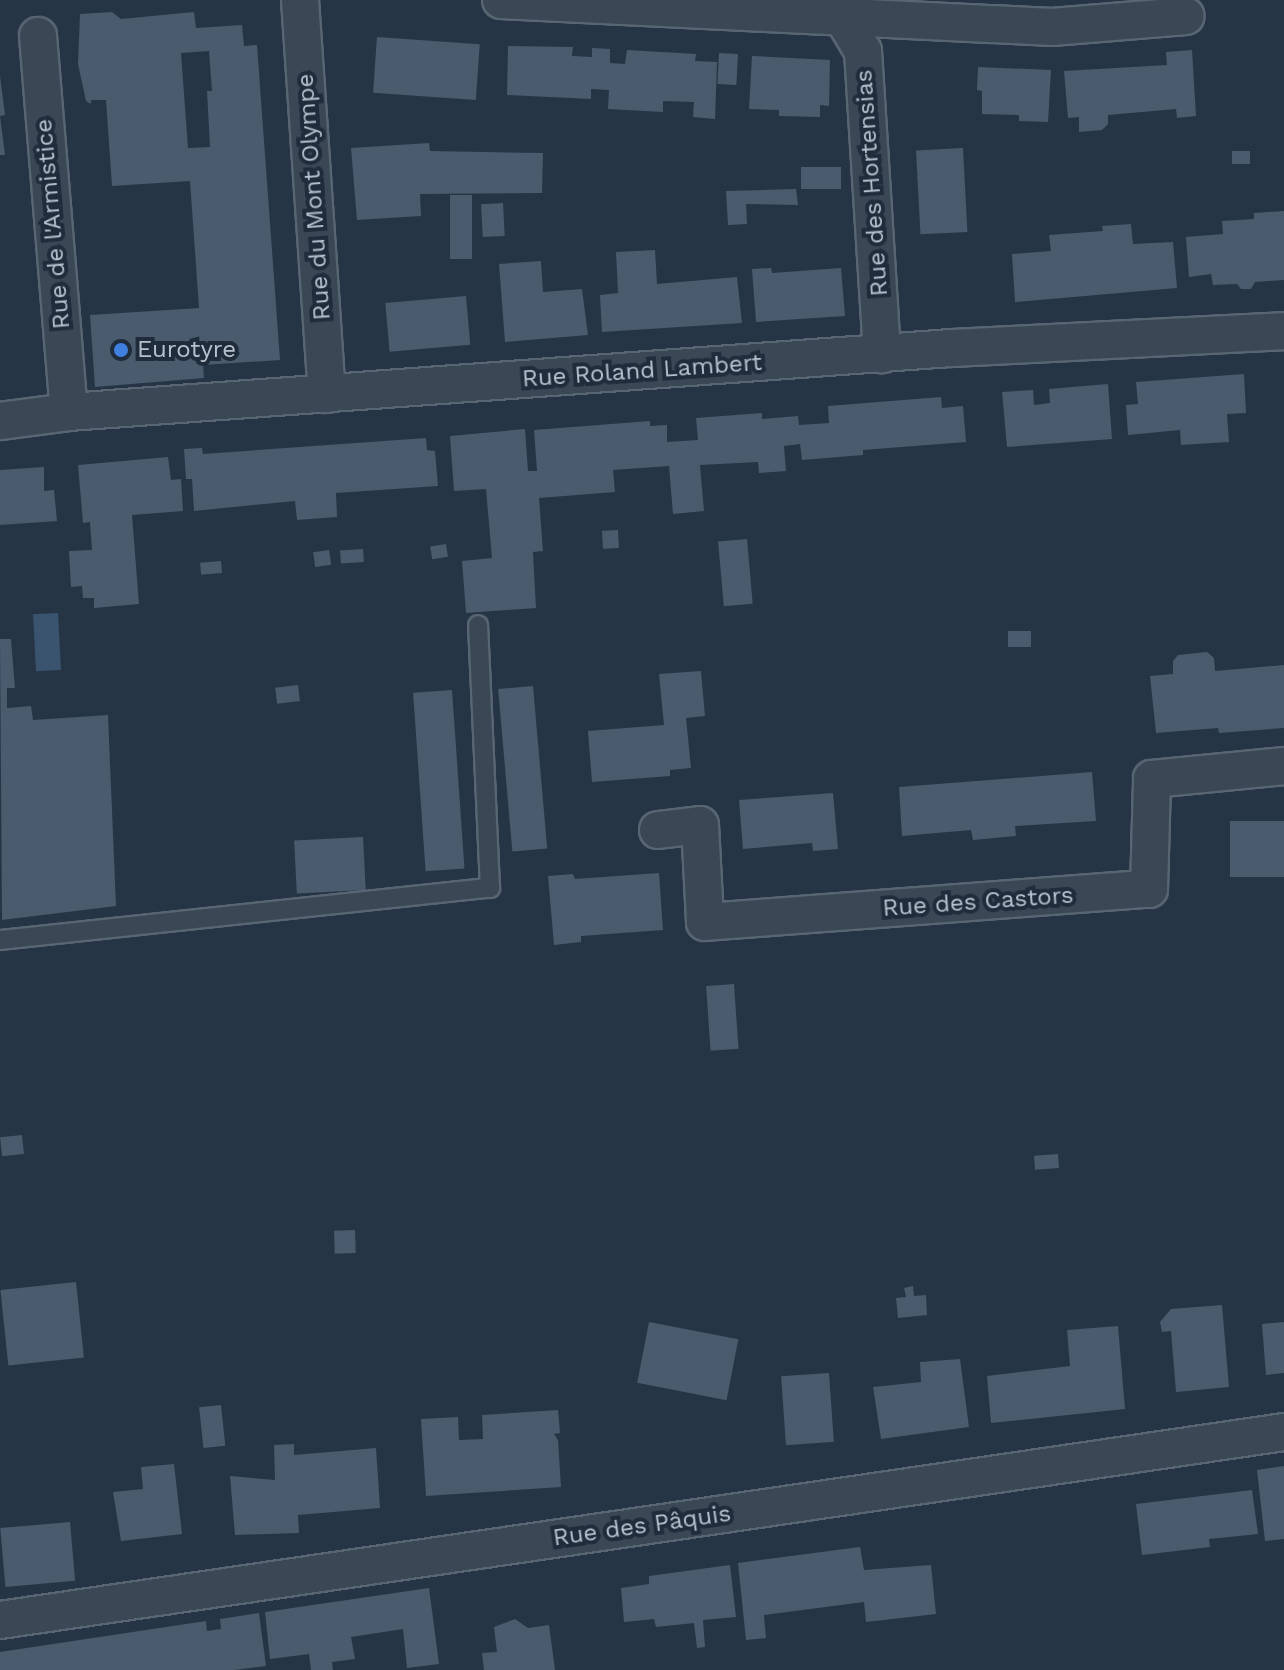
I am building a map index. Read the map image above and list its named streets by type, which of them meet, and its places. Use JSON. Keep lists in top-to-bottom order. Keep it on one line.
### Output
{"streets":{"street":["Rue des Hortensias","Rue du Mont Olympe","Rue de l'Armistice","Rue Roland Lambert","Rue des Castors","Rue des Pâquis"]},"crossings":[["Rue des Hortensias","Rue Roland Lambert"],["Rue du Mont Olympe","Rue Roland Lambert"],["Rue de l'Armistice","Rue Roland Lambert"]],"places":["Eurotyre"]}
